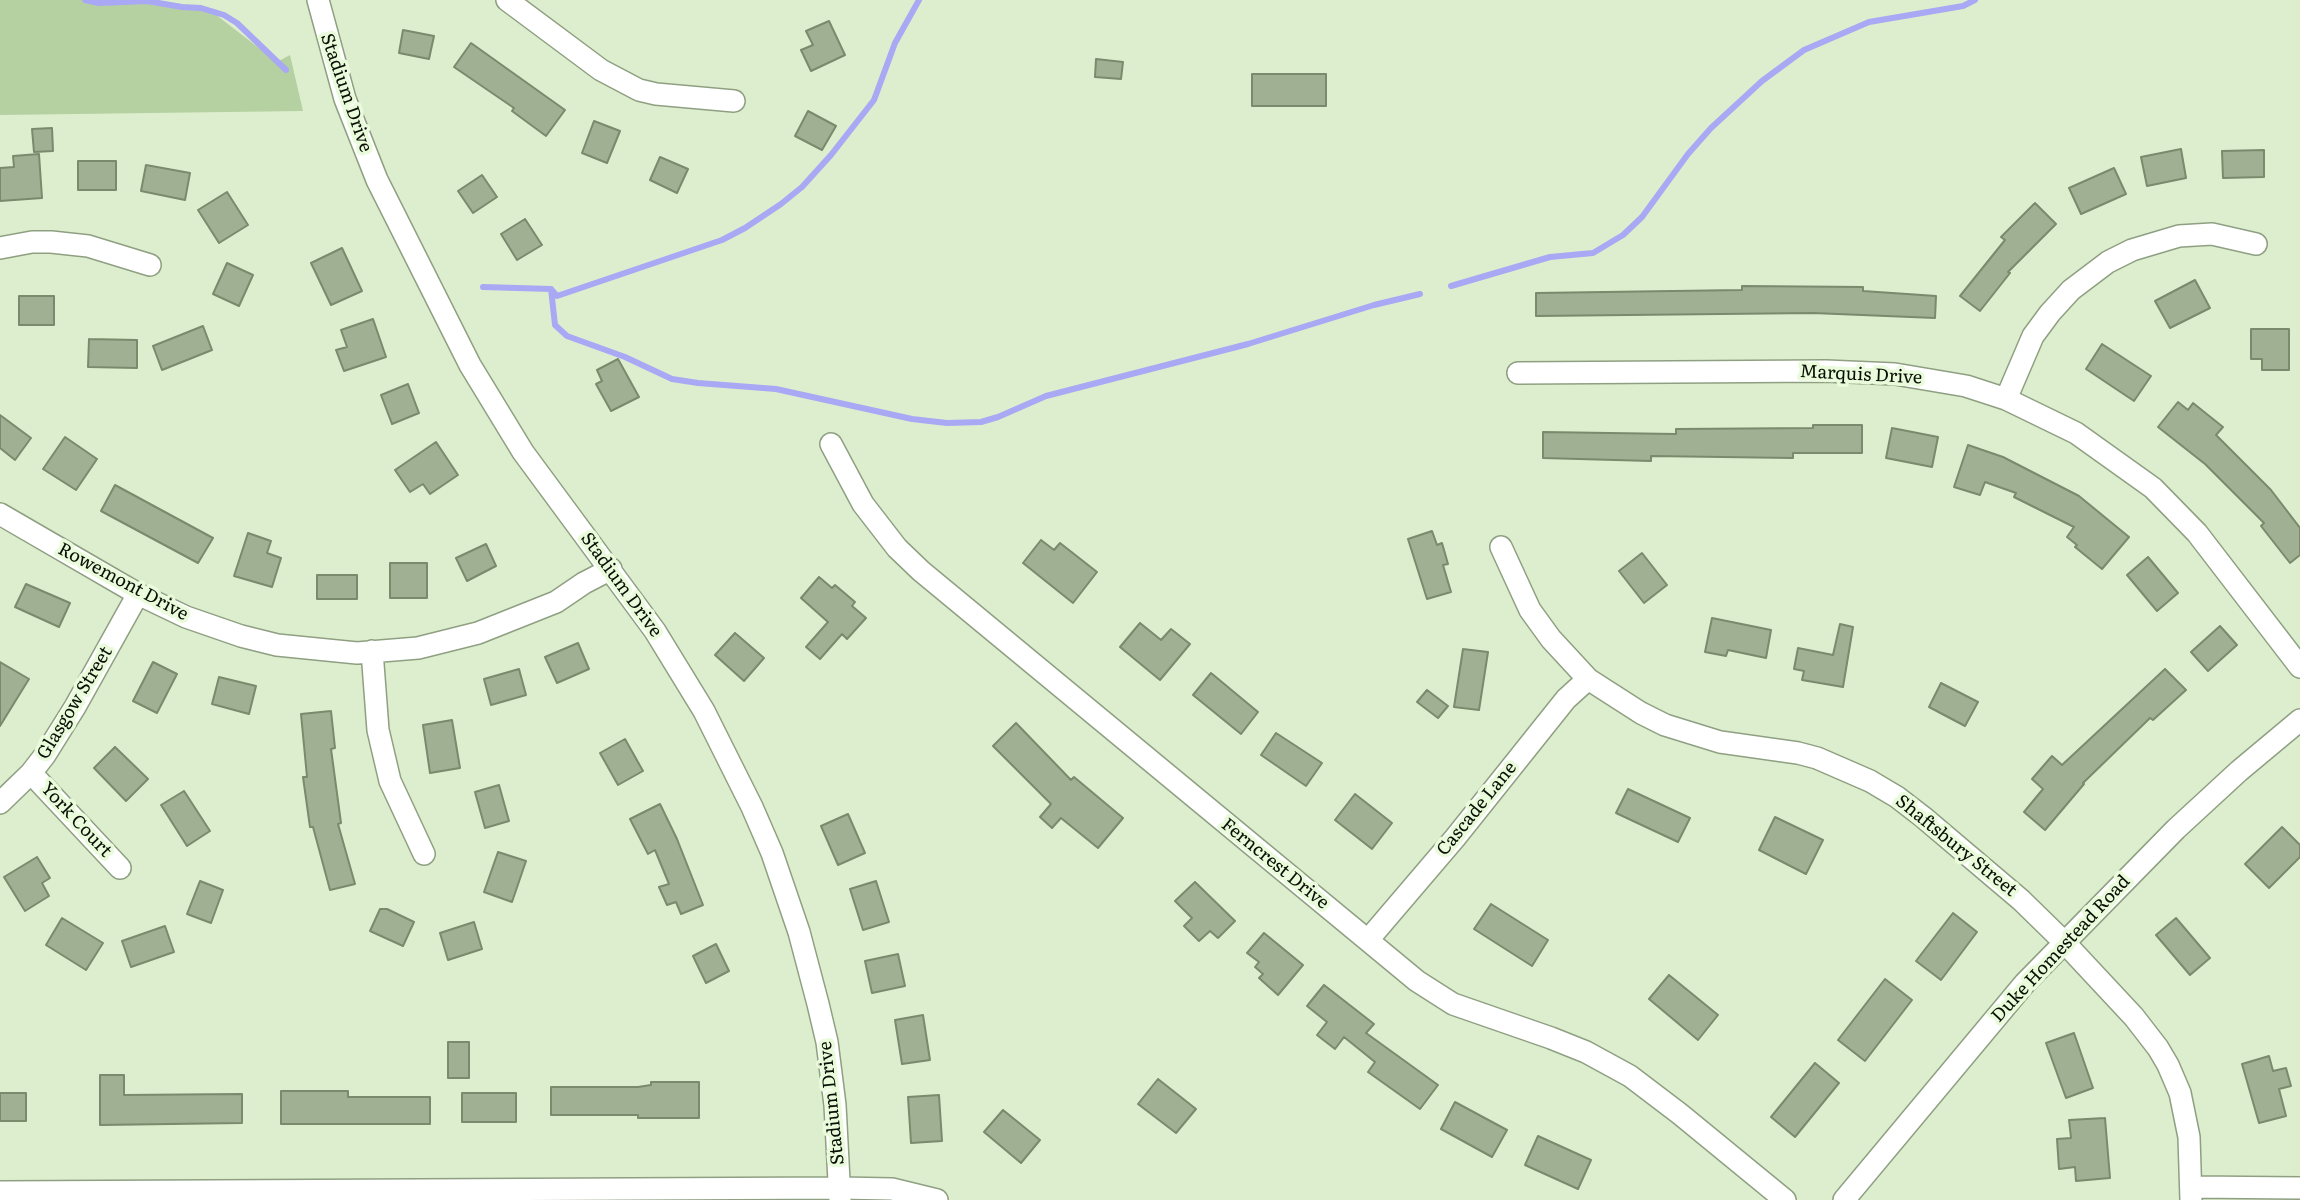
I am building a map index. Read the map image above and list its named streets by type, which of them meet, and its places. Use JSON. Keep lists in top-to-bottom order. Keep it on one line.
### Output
{"streets":{"street":["Stadium Drive","Marquis Drive","Rowemont Drive","Glasgow Street","Cascade Lane","York Court","Shaftsbury Street","Ferncrest Drive","Duke Homestead Road"]},"crossings":[["Stadium Drive","Rowemont Drive"],["Rowemont Drive","Glasgow Street"],["Glasgow Street","York Court"],["Cascade Lane","Shaftsbury Street"],["Cascade Lane","Ferncrest Drive"],["Shaftsbury Street","Duke Homestead Road"]]}
